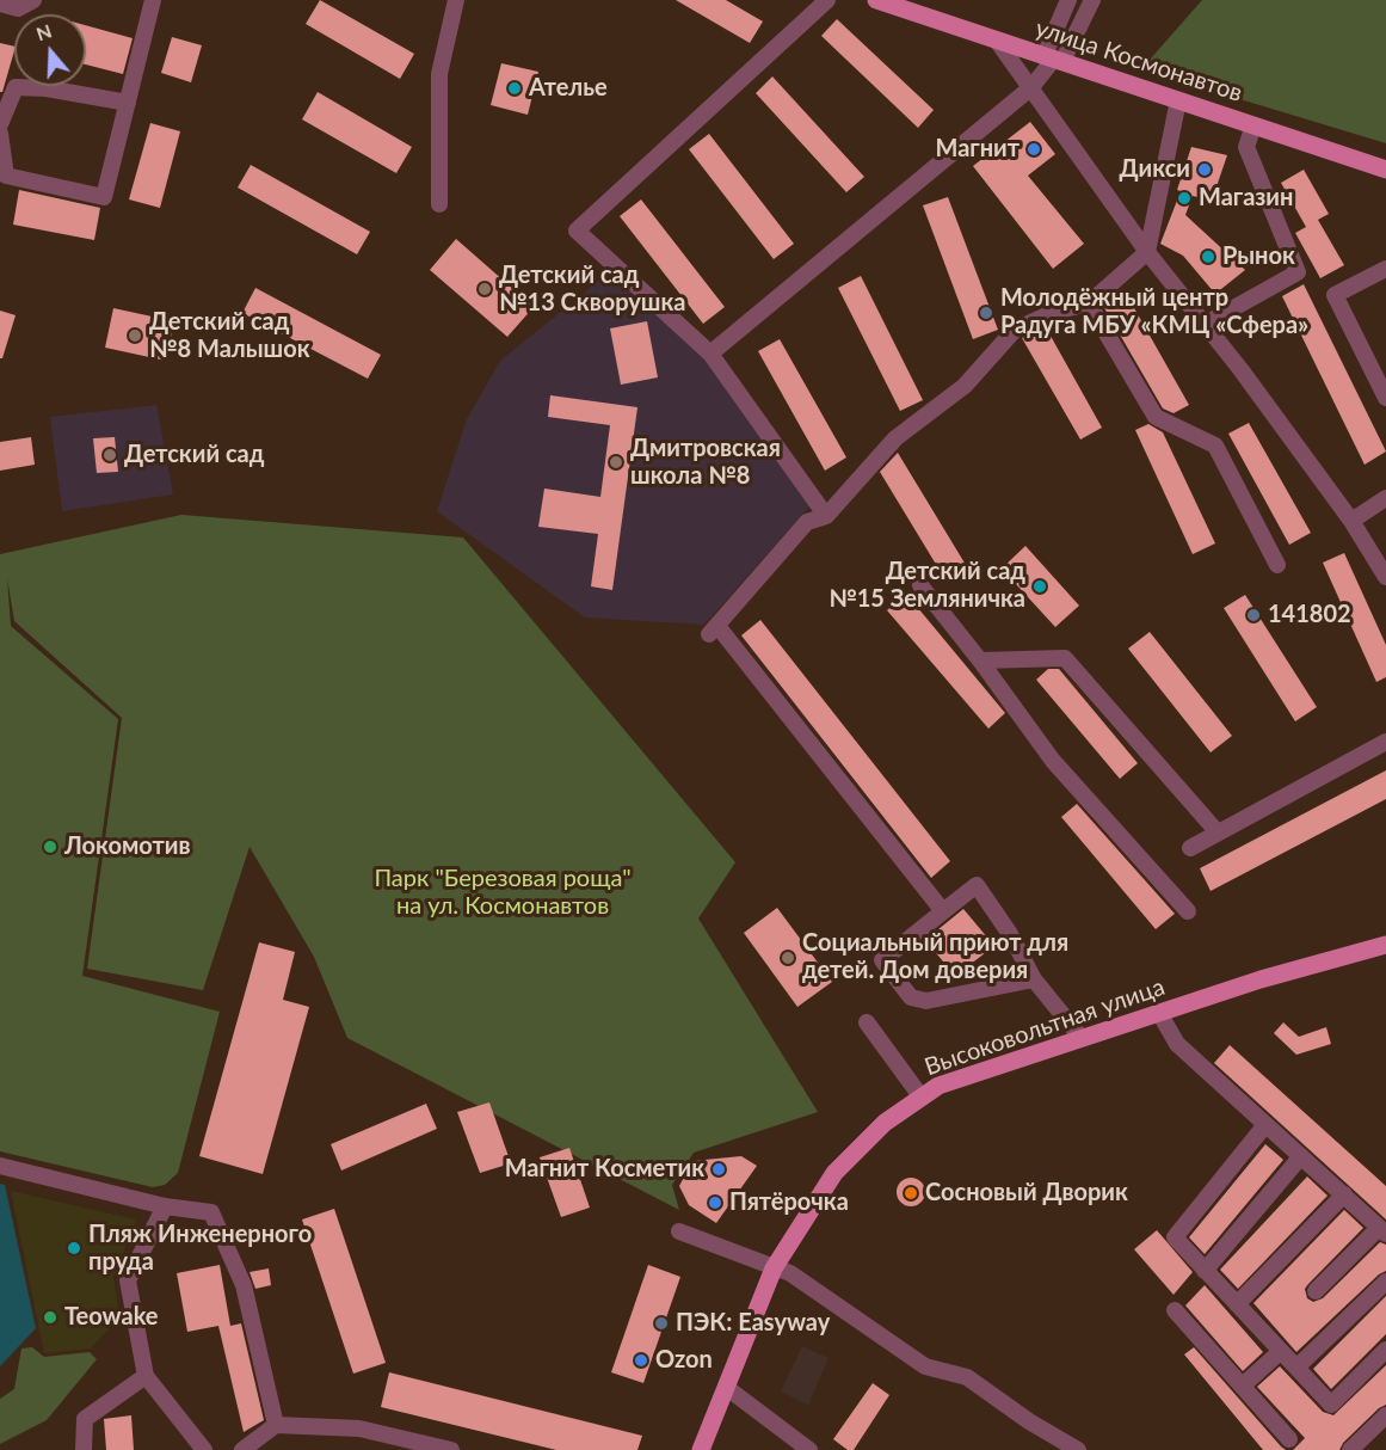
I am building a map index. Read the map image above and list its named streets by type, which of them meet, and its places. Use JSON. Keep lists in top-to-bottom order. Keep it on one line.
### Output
{"streets":{"main road":["улица Космонавтов","Высоковольтная улица"]},"parks":["Парк \"Березовая роща\" на ул. Космонавтов"],"places":["Ателье","Магнит","Дикси","Магазин","Рынок","Детский сад №13 Скворушка","Молодёжный центр Радуга МБУ «КМЦ «Сфера»","Детский сад №8 Малышок","Детский сад","Дмитровская школа №8","Детский сад №15 Земляничка","141802","Локомотив","Социальный приют для детей. Дом доверия","Магнит Косметик","Сосновый Дворик","Пятёрочка","Пляж Инженерного пруда","Teowake","ПЭК: Easyway","Ozon"],"north":"top"}
